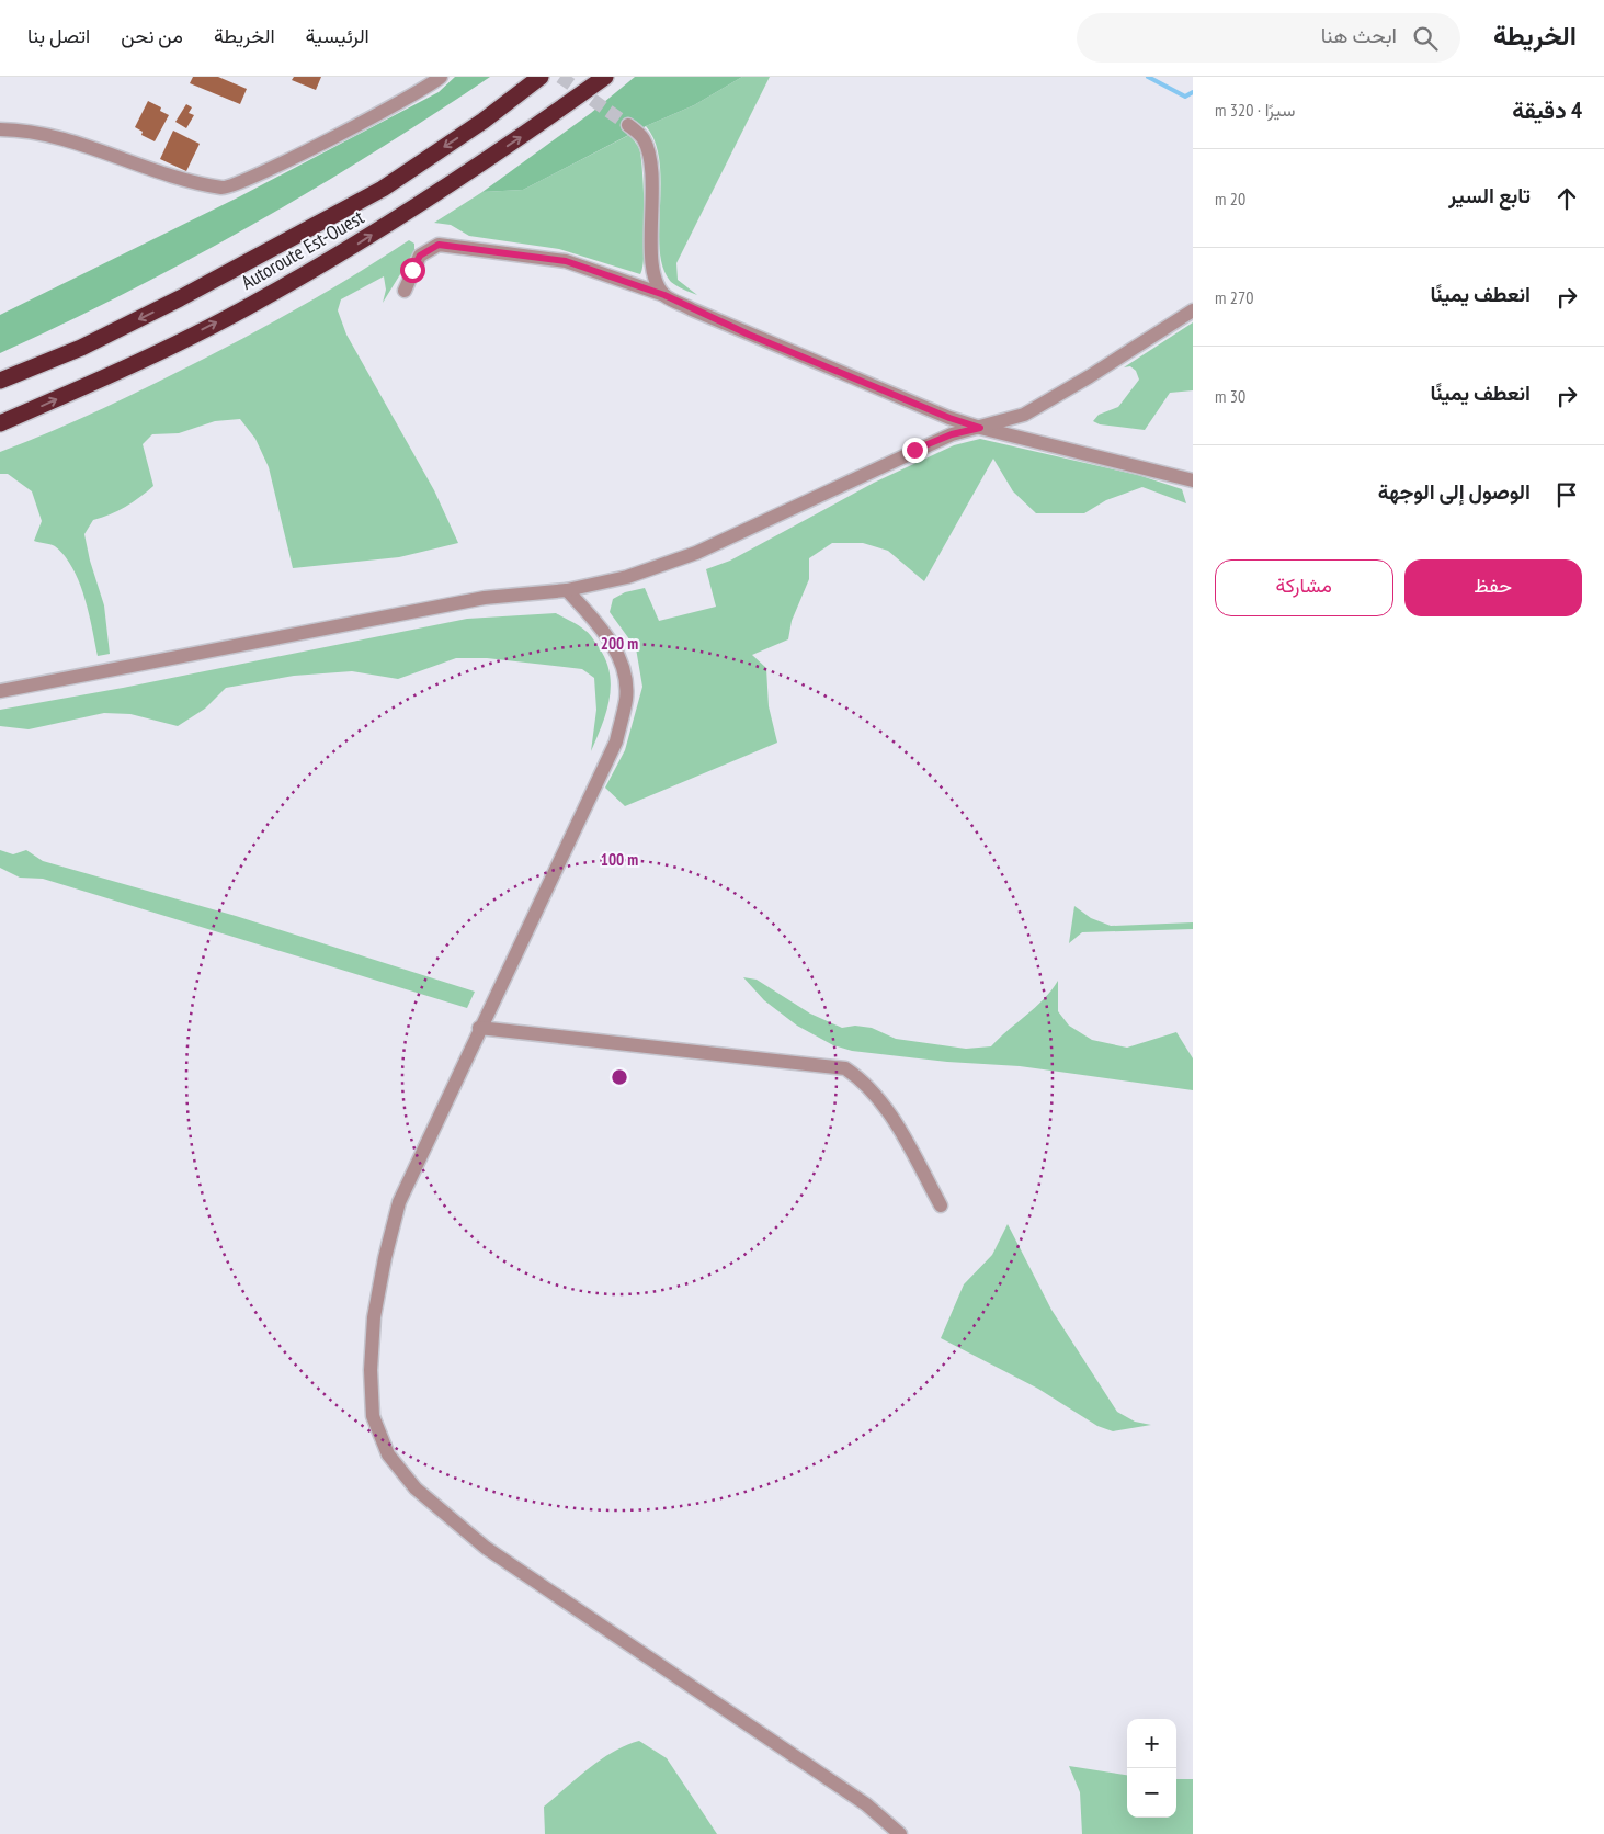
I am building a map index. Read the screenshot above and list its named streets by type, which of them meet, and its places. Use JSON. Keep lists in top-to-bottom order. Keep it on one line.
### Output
{"streets":{"highway":["Autoroute Est-Ouest"]},"page":{"header":"الخريطة","search":"ابحث هنا","nav":["الرئيسية","الخريطة","من نحن","اتصل بنا"],"heading":["4 دقيقة","سيرًا · 320 m"],"list":[["تابع السير","20 m"],["انعطف يمينًا","270 m"],["انعطف يمينًا","30 m"],"الوصول إلى الوجهة"],"buttons":["حفظ","مشاركة"],"map_buttons":["+","−"]},"rings":["200 m","100 m"]}
